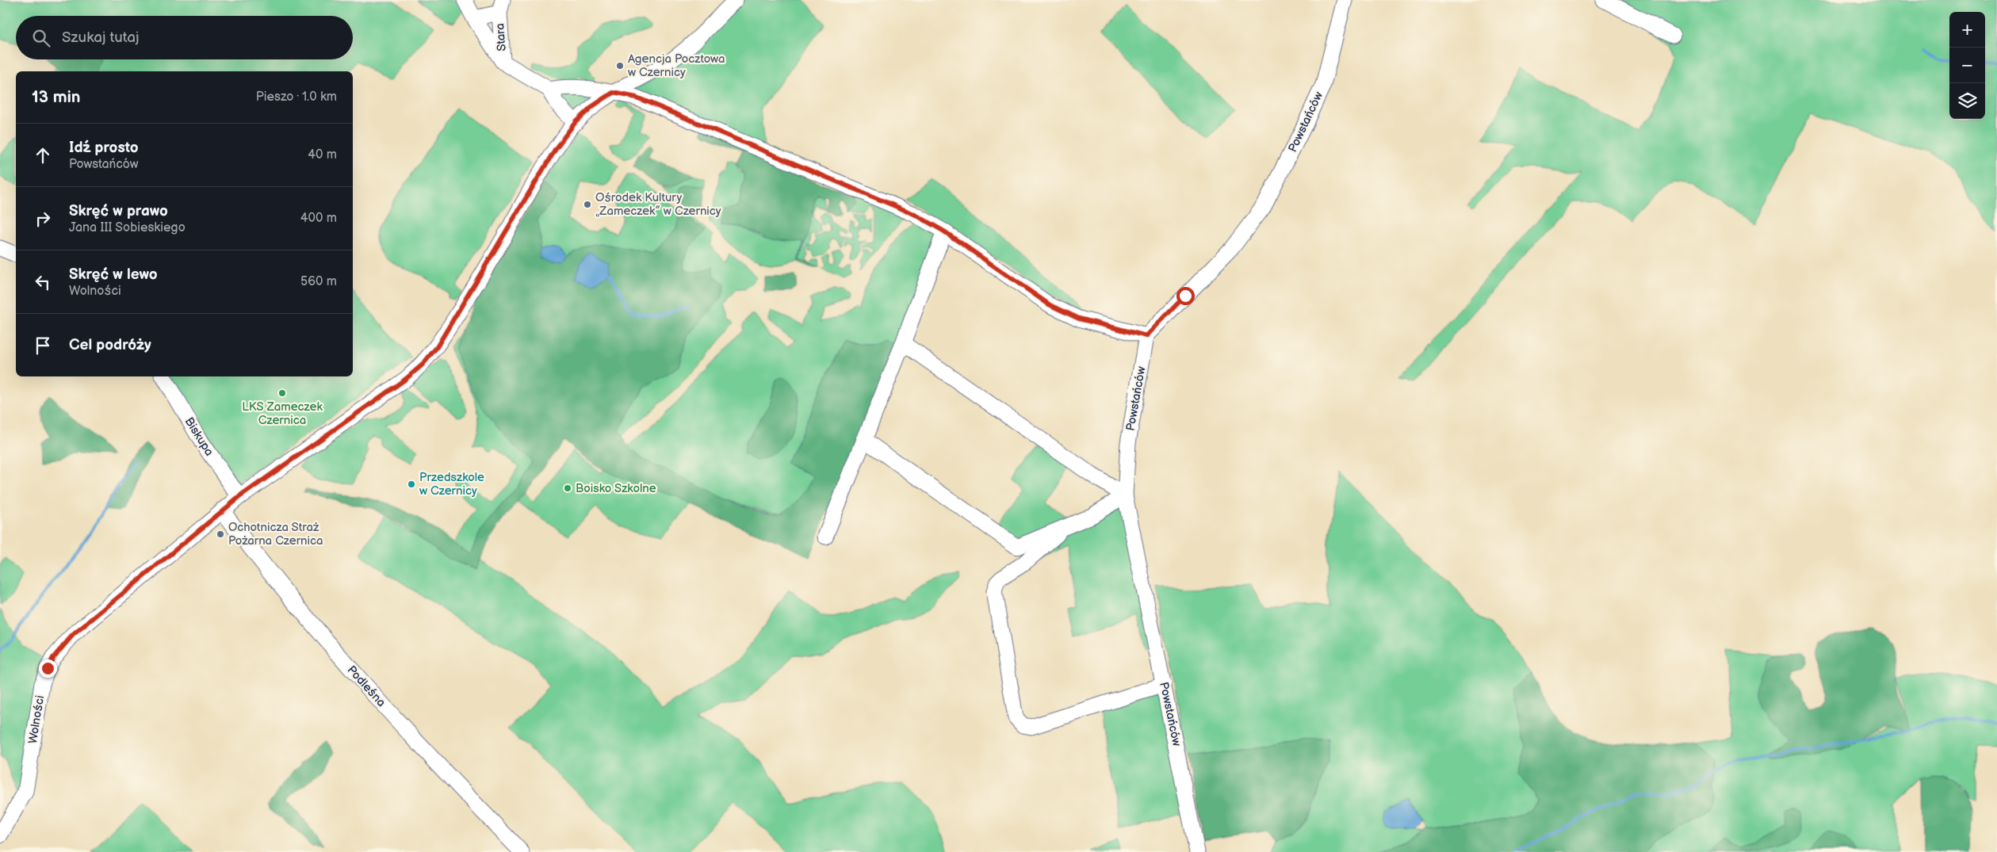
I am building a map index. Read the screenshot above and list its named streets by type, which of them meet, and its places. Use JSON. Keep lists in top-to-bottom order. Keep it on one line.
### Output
{"streets":{"street":["Stara","Powstańców","Biskupa","Podleśna","Wolności"]},"crossings":[["Biskupa","Wolności"],["Podleśna","Wolności"]],"places":["Agencja Pocztowa w Czernicy","Ośrodek Kultury „Zameczek” w Czernicy","LKS Zameczek Czernica","Przedszkole w Czernicy","Boisko Szkolne","Ochotnicza Straż Pożarna Czernica"],"page":{"map_buttons":["+","−"],"search":"Szukaj tutaj","heading":["13 min","Pieszo · 1.0 km"],"list":[["Idź prosto","Powstańców","40 m"],["Skręć w prawo","Jana III Sobieskiego","400 m"],["Skręć w lewo","Wolności","560 m"],"Cel podróży"]}}
